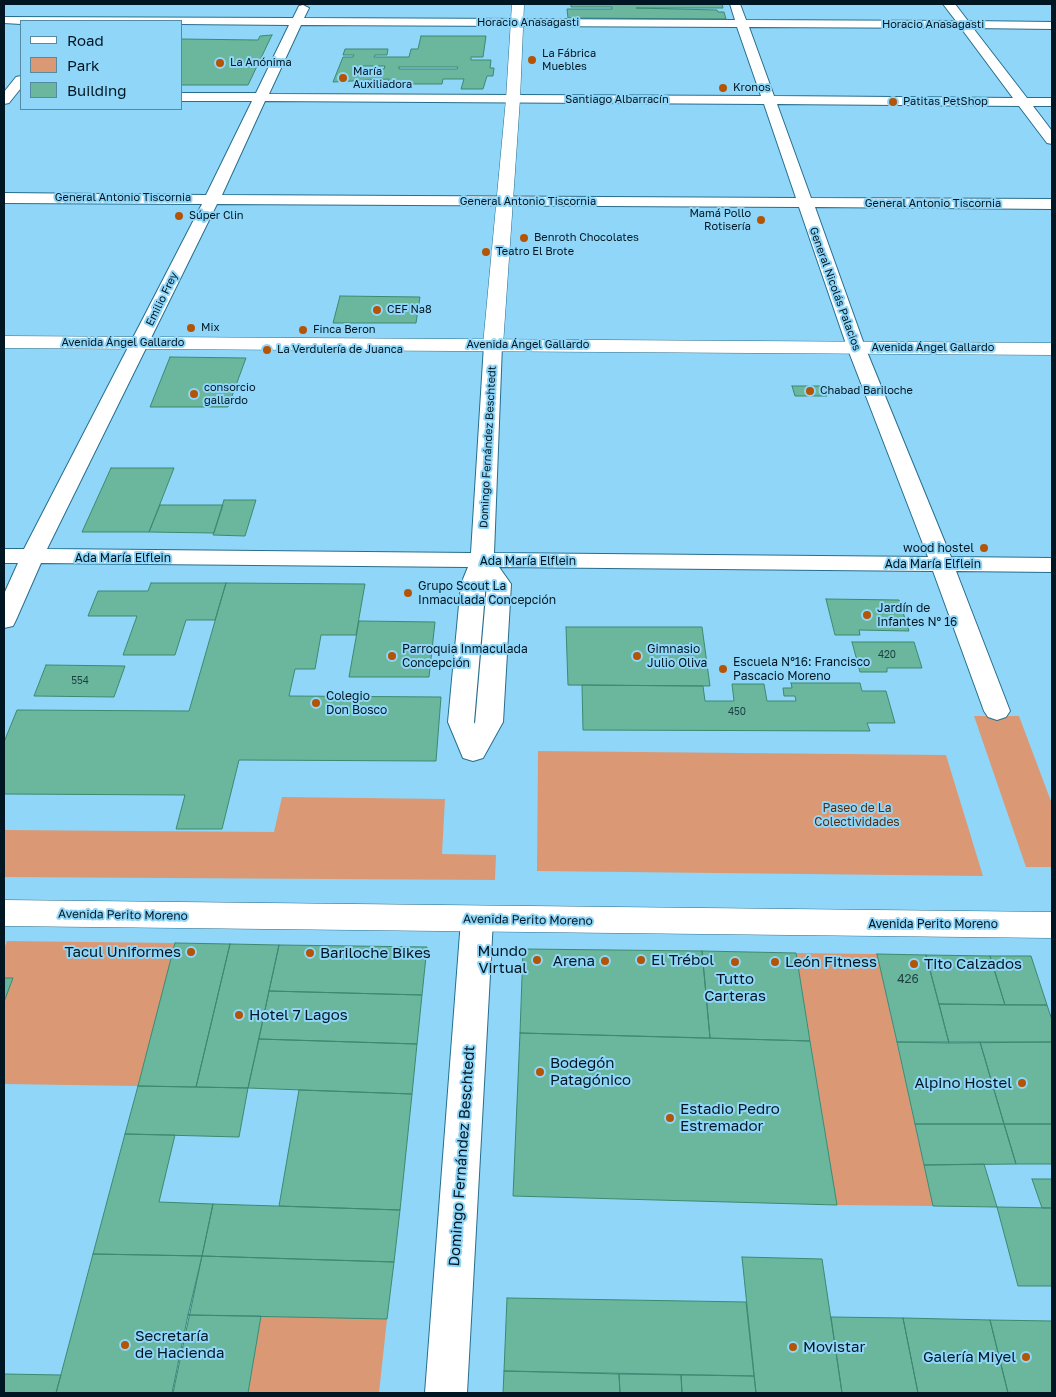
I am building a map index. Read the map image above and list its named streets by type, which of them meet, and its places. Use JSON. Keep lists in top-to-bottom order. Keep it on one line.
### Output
{"streets":{"main road":["Avenida Ángel Gallardo","Domingo Fernández Beschtedt","Avenida Perito Moreno"],"street":["Horacio Anasagasti","Santiago Albarracín","General Antonio Tiscornia","General Nicolás Palacios","Emilio Frey","Ada María Elflein"]},"crossings":[["Horacio Anasagasti","General Nicolás Palacios"],["Horacio Anasagasti","Emilio Frey"],["Horacio Anasagasti","Domingo Fernández Beschtedt"],["Santiago Albarracín","General Nicolás Palacios"],["Santiago Albarracín","Emilio Frey"],["Santiago Albarracín","Domingo Fernández Beschtedt"],["General Antonio Tiscornia","General Nicolás Palacios"],["General Antonio Tiscornia","Emilio Frey"],["General Antonio Tiscornia","Domingo Fernández Beschtedt"],["General Nicolás Palacios","Avenida Ángel Gallardo"],["General Nicolás Palacios","Ada María Elflein"],["Emilio Frey","Avenida Ángel Gallardo"],["Emilio Frey","Ada María Elflein"],["Avenida Ángel Gallardo","Domingo Fernández Beschtedt"],["Domingo Fernández Beschtedt","Ada María Elflein"],["Domingo Fernández Beschtedt","Avenida Perito Moreno"]],"parks":["Paseo de La Colectividades"],"places":["La Fábrica Muebles","La Anónima","María Auxiliadora","Kronos","Patitas PetShop","Súper Clin","Mamá Pollo Rotisería","Benroth Chocolates","Teatro El Brote","CEF Nª8","Mix","Finca Beron","La Verdulería de Juanca","Chabad Bariloche","consorcio gallardo","wood hostel","Grupo Scout La Inmaculada Concepción","Jardín de Infantes N° 16","Parroquia Inmaculada Concepción","Gimnasio Julio Oliva","Escuela N°16: Francisco Pascacio Moreno","Colegio Don Bosco","Tacul Uniformes","Bariloche Bikes","Mundo Virtual","El Trébol","Arena","Tutto Carteras","León Fitness","Tito Calzados","Hotel 7 Lagos","Bodegón Patagónico","Alpino Hostel","Estadio Pedro Estremador","Secretaría de Hacienda","Movistar","Galería Miyel"],"house_numbers":["420","554","450","426"],"legend":["Road","Park","Building"]}
